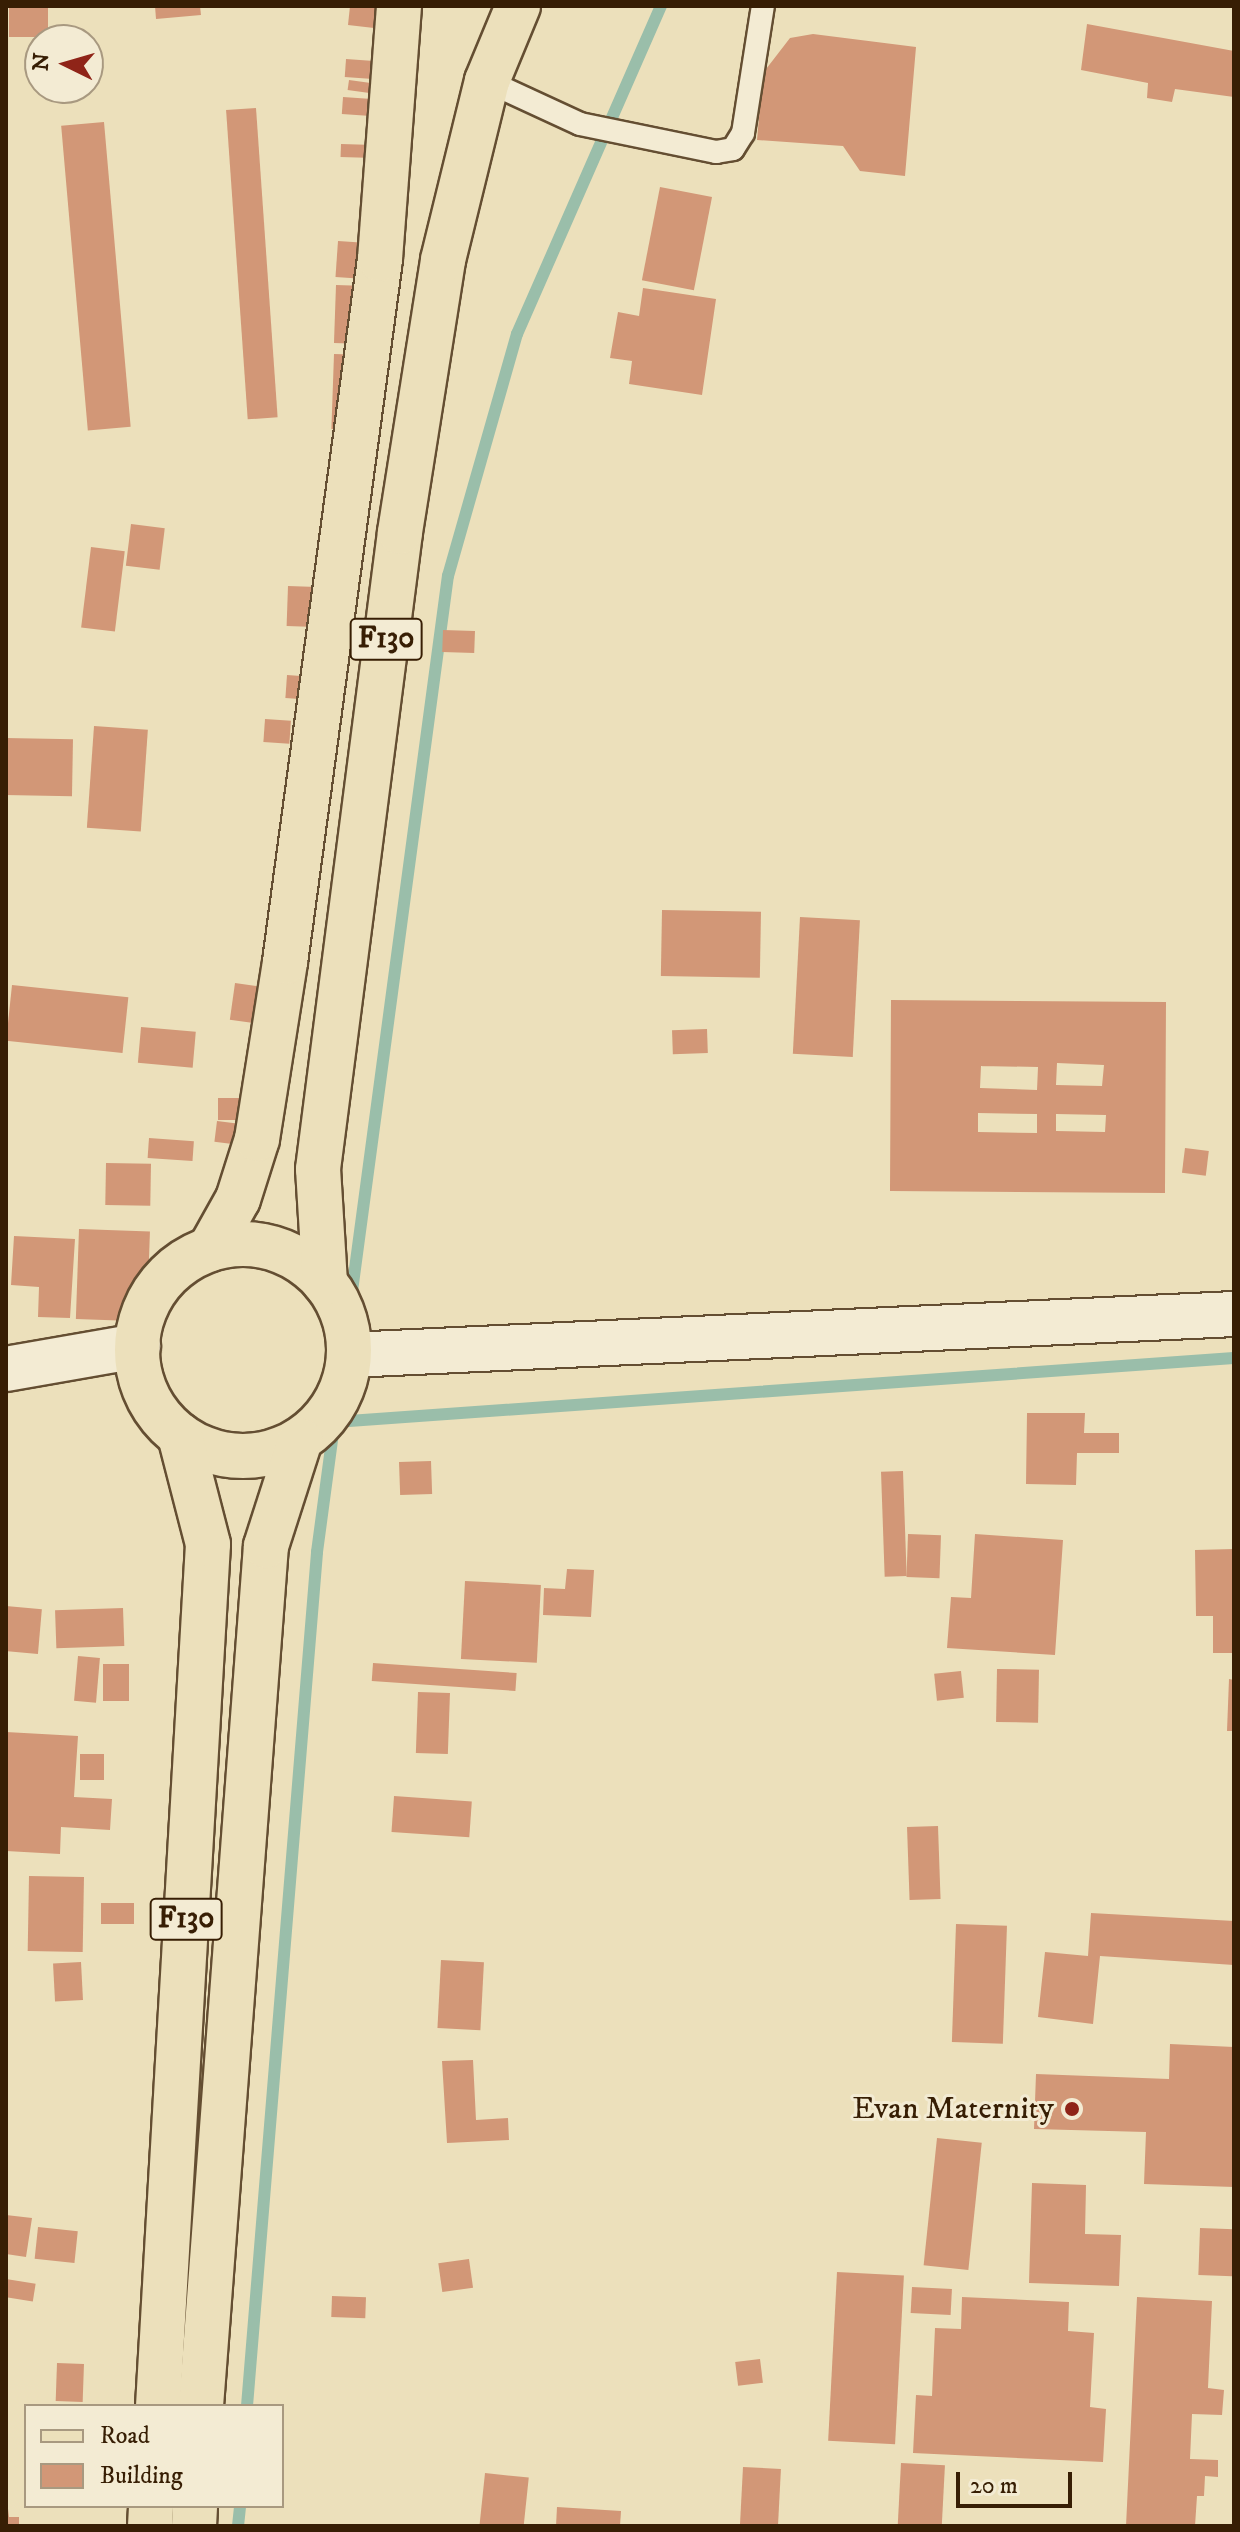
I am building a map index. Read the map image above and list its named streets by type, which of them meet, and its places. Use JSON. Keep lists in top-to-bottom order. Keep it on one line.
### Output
{"streets":{"main road":["F130"]},"places":["Evan Maternity"],"legend":["Road","Building"],"scale_bar":"20 m","north":"left"}
